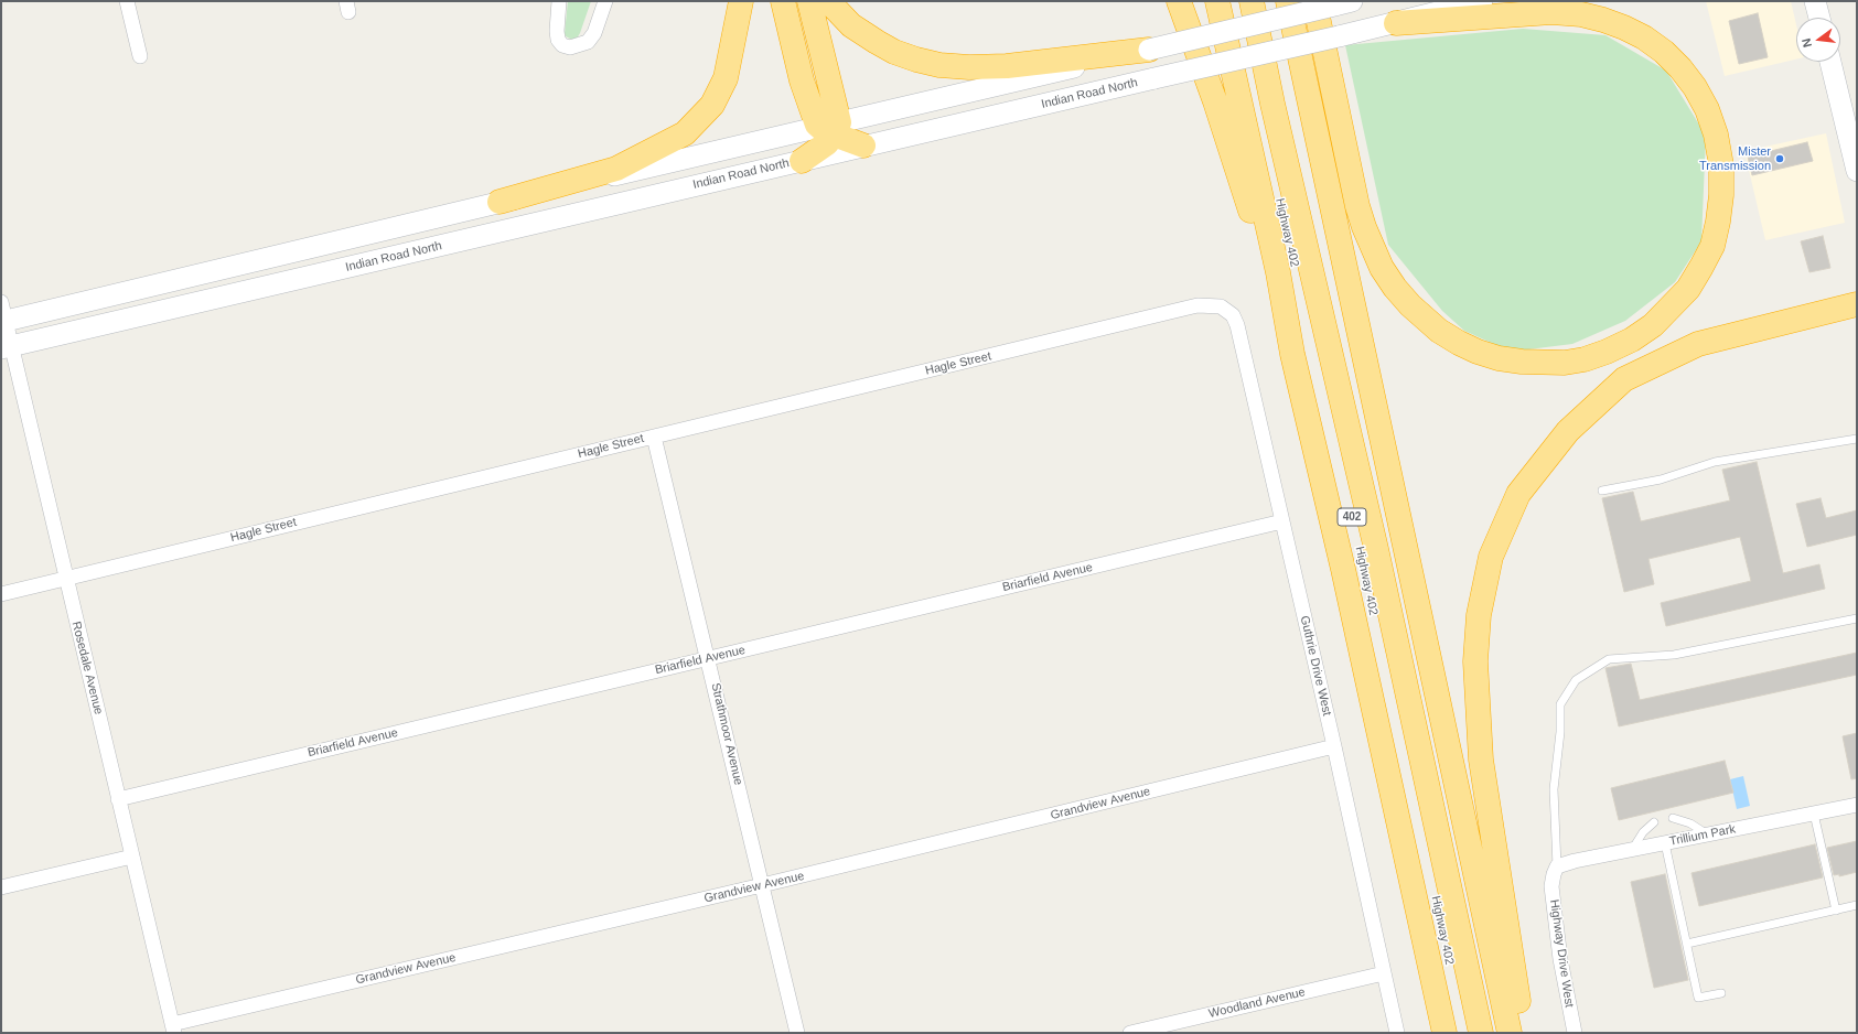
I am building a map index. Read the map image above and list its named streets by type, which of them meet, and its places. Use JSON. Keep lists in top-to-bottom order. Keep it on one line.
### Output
{"streets":{"highway":["Highway 402","402"],"main road":["Indian Road North"],"street":["Hagle Street","Briarfield Avenue","Guthrie Drive West","Rosedale Avenue","Strathmoor Avenue","Grandview Avenue","Trillium Park","Highway Drive West","Woodland Avenue"]},"crossings":[["Indian Road North","Rosedale Avenue"],["Hagle Street","Guthrie Drive West"],["Hagle Street","Rosedale Avenue"],["Hagle Street","Strathmoor Avenue"],["Briarfield Avenue","Guthrie Drive West"],["Briarfield Avenue","Rosedale Avenue"],["Briarfield Avenue","Strathmoor Avenue"],["Guthrie Drive West","Grandview Avenue"],["Guthrie Drive West","Woodland Avenue"],["Rosedale Avenue","Grandview Avenue"],["Strathmoor Avenue","Grandview Avenue"],["Trillium Park","Highway Drive West"]],"places":["Mister Transmission"],"north":"left"}
